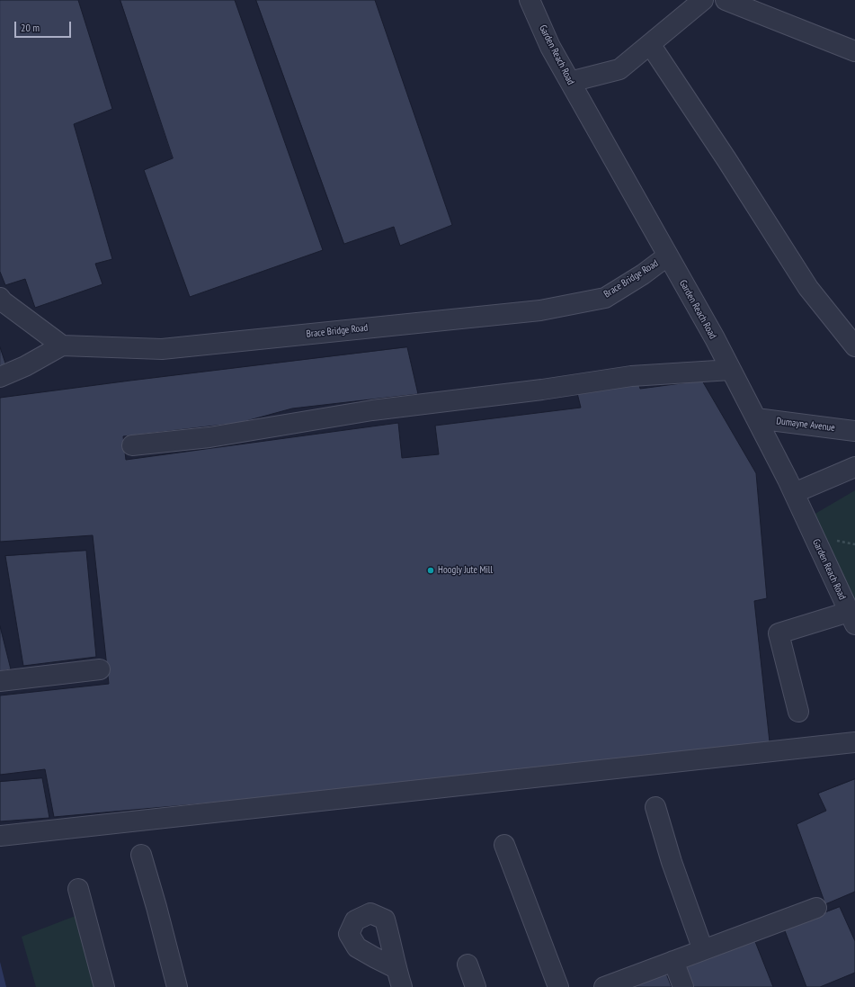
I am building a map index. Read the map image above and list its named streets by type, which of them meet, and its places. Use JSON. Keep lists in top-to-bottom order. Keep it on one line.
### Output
{"streets":{"street":["Garden Reach Road","Brace Bridge Road","Dumayne Avenue"]},"crossings":[["Garden Reach Road","Brace Bridge Road"],["Garden Reach Road","Dumayne Avenue"]],"places":["Hoogly Jute Mill"],"scale_bar":"20 m"}
